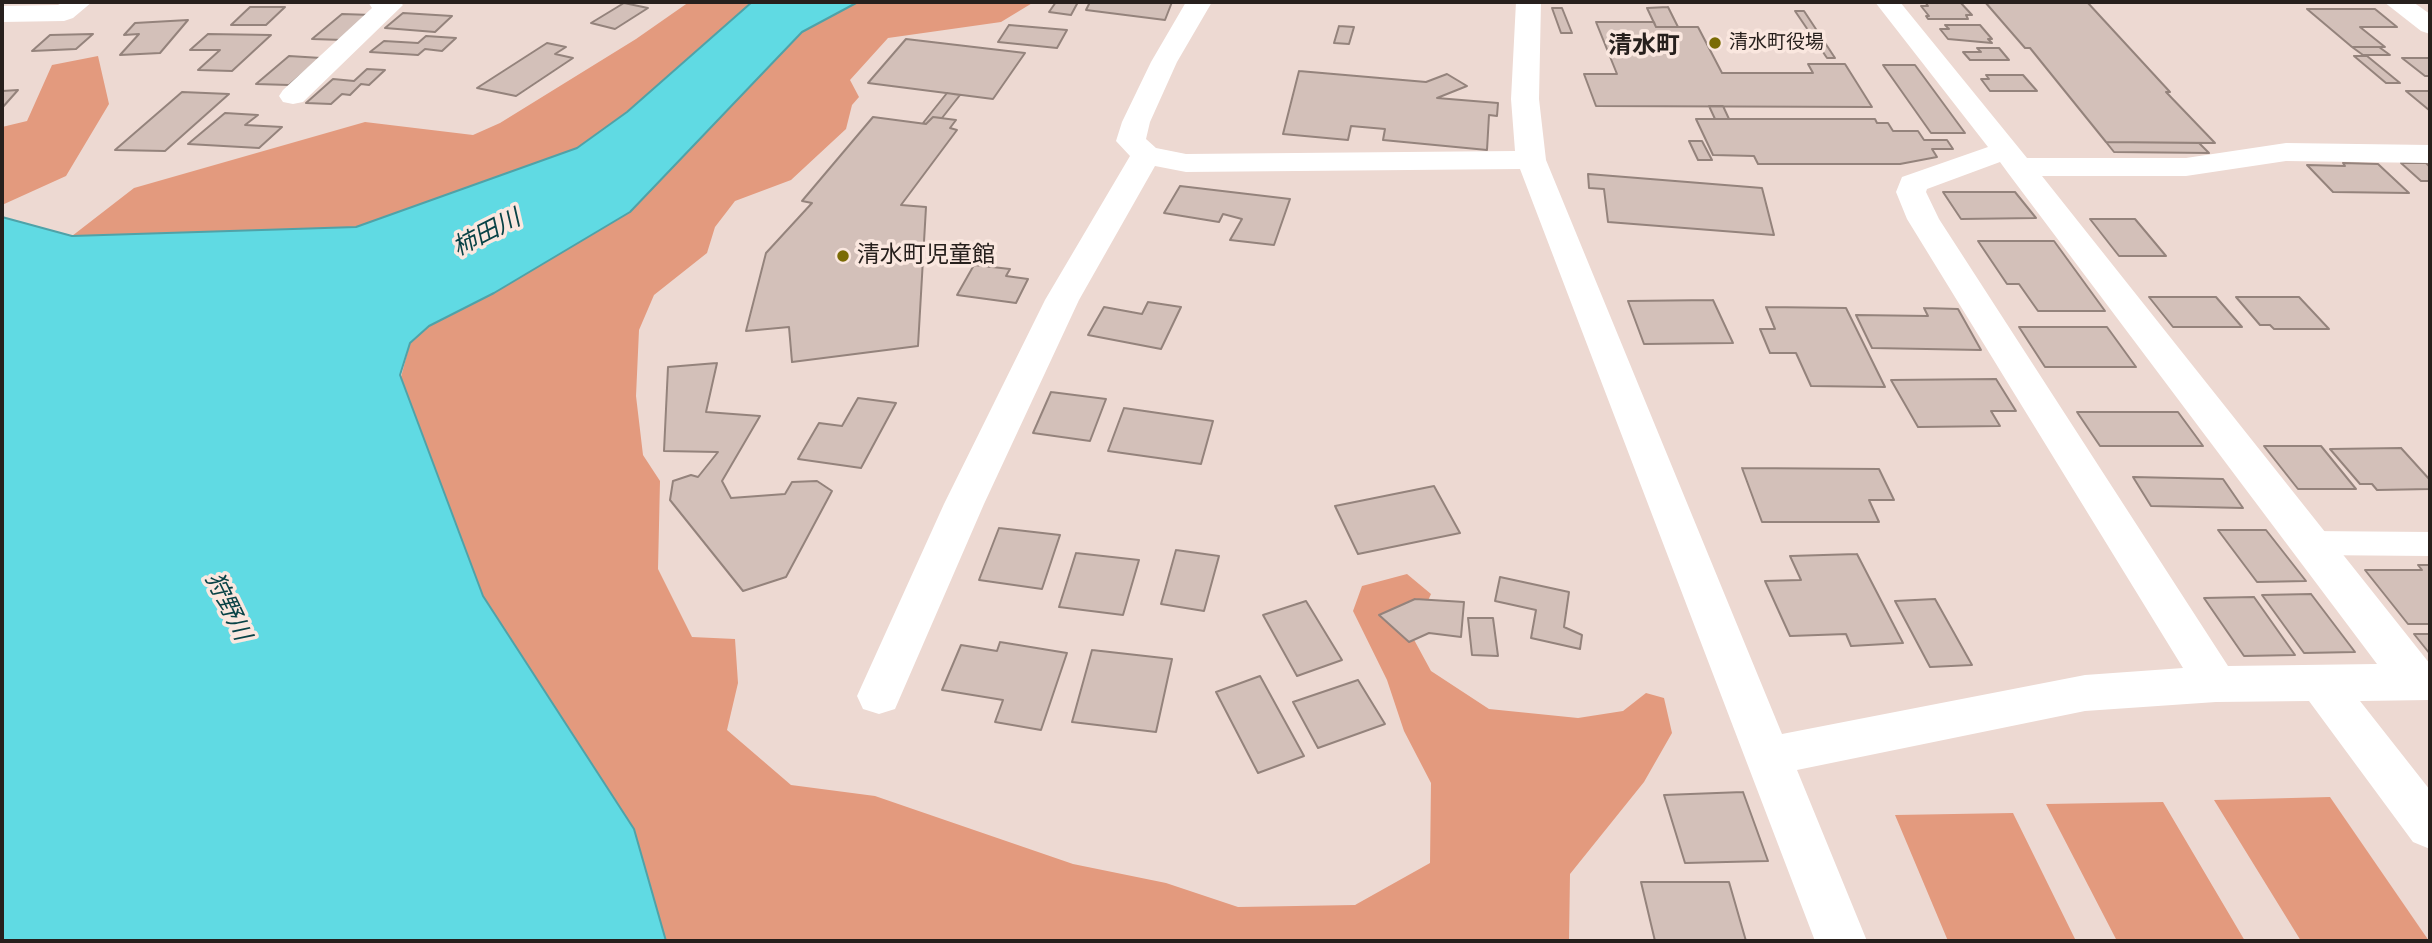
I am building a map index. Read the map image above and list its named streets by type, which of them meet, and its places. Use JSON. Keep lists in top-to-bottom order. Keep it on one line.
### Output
{"districts":["清水町"],"water":["柿田川","狩野川"],"places":["清水町役場","清水町児童館"]}
